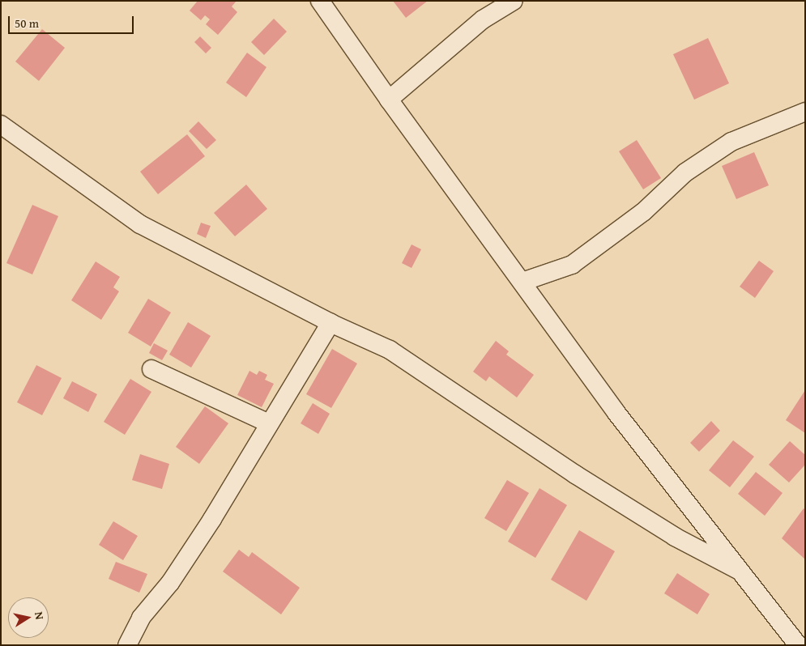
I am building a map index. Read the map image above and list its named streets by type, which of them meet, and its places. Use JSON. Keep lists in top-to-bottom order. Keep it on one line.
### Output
{"scale_bar":"50 m","north":"right"}
